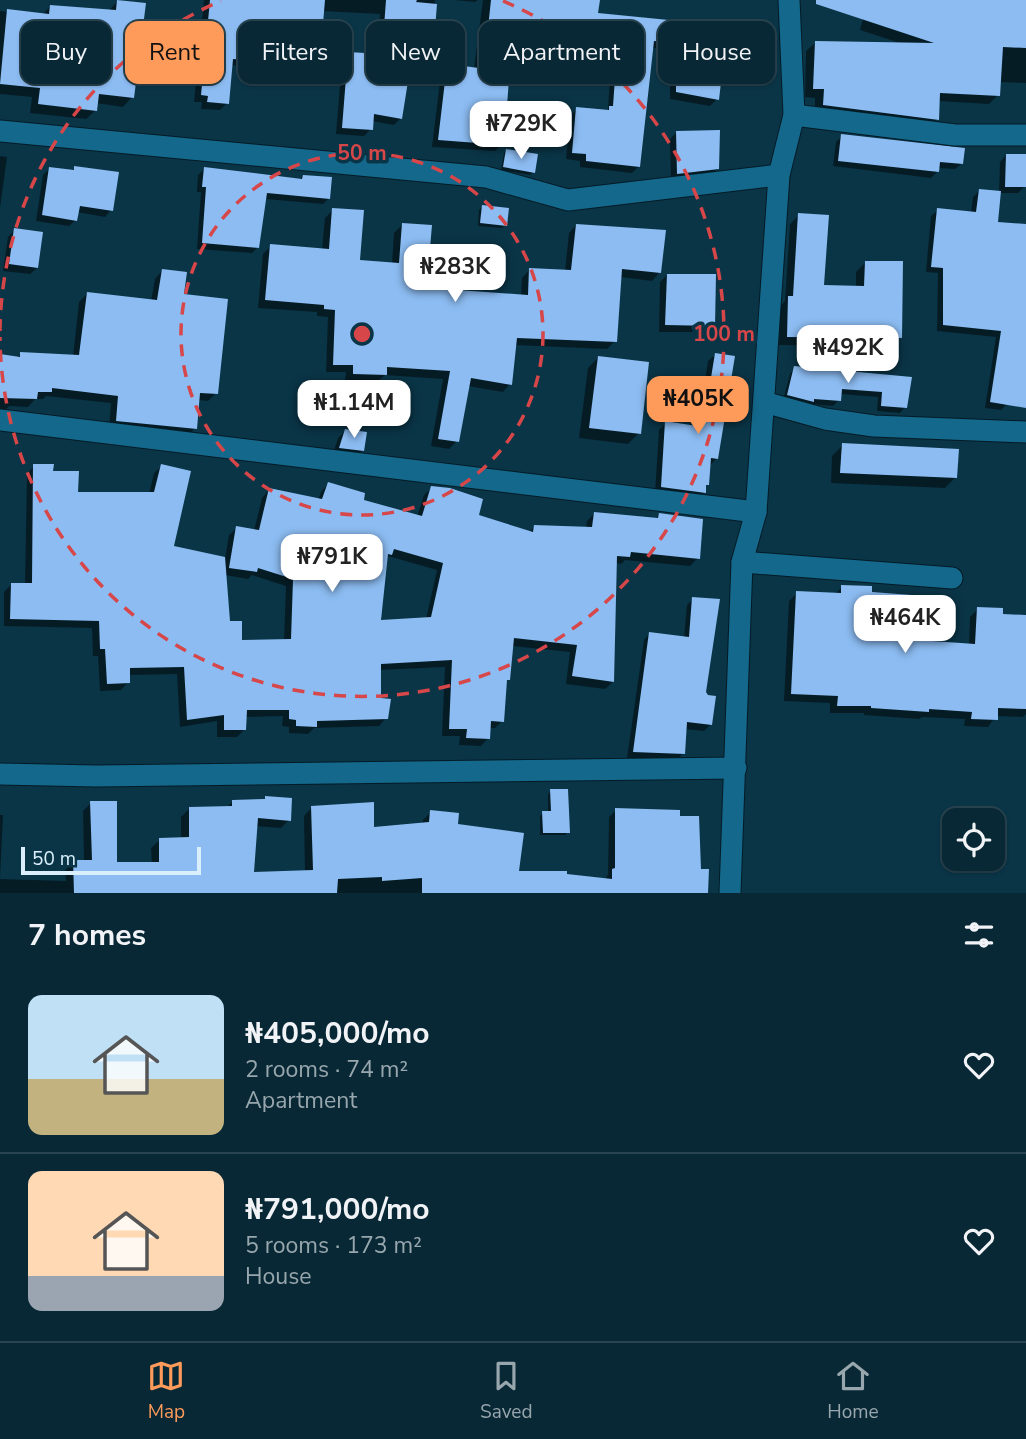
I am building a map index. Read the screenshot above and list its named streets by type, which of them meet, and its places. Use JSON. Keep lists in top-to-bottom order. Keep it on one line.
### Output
{"scale_bar":"50 m","page":{"chip":["Buy","Rent","Filters","New","Apartment","House"],"price":["₦729K","₦283K","₦492K","₦405K","₦1.14M","₦791K","₦464K"],"scale":"50 m","heading":"7 homes","list":[{"name":"₦405,000/mo","note":"2 rooms · 74 m² · Apartment"},{"name":"₦791,000/mo","note":"5 rooms · 173 m² · House"}],"tabs":["Map","Saved","Home"]},"rings":["50 m","100 m"]}
